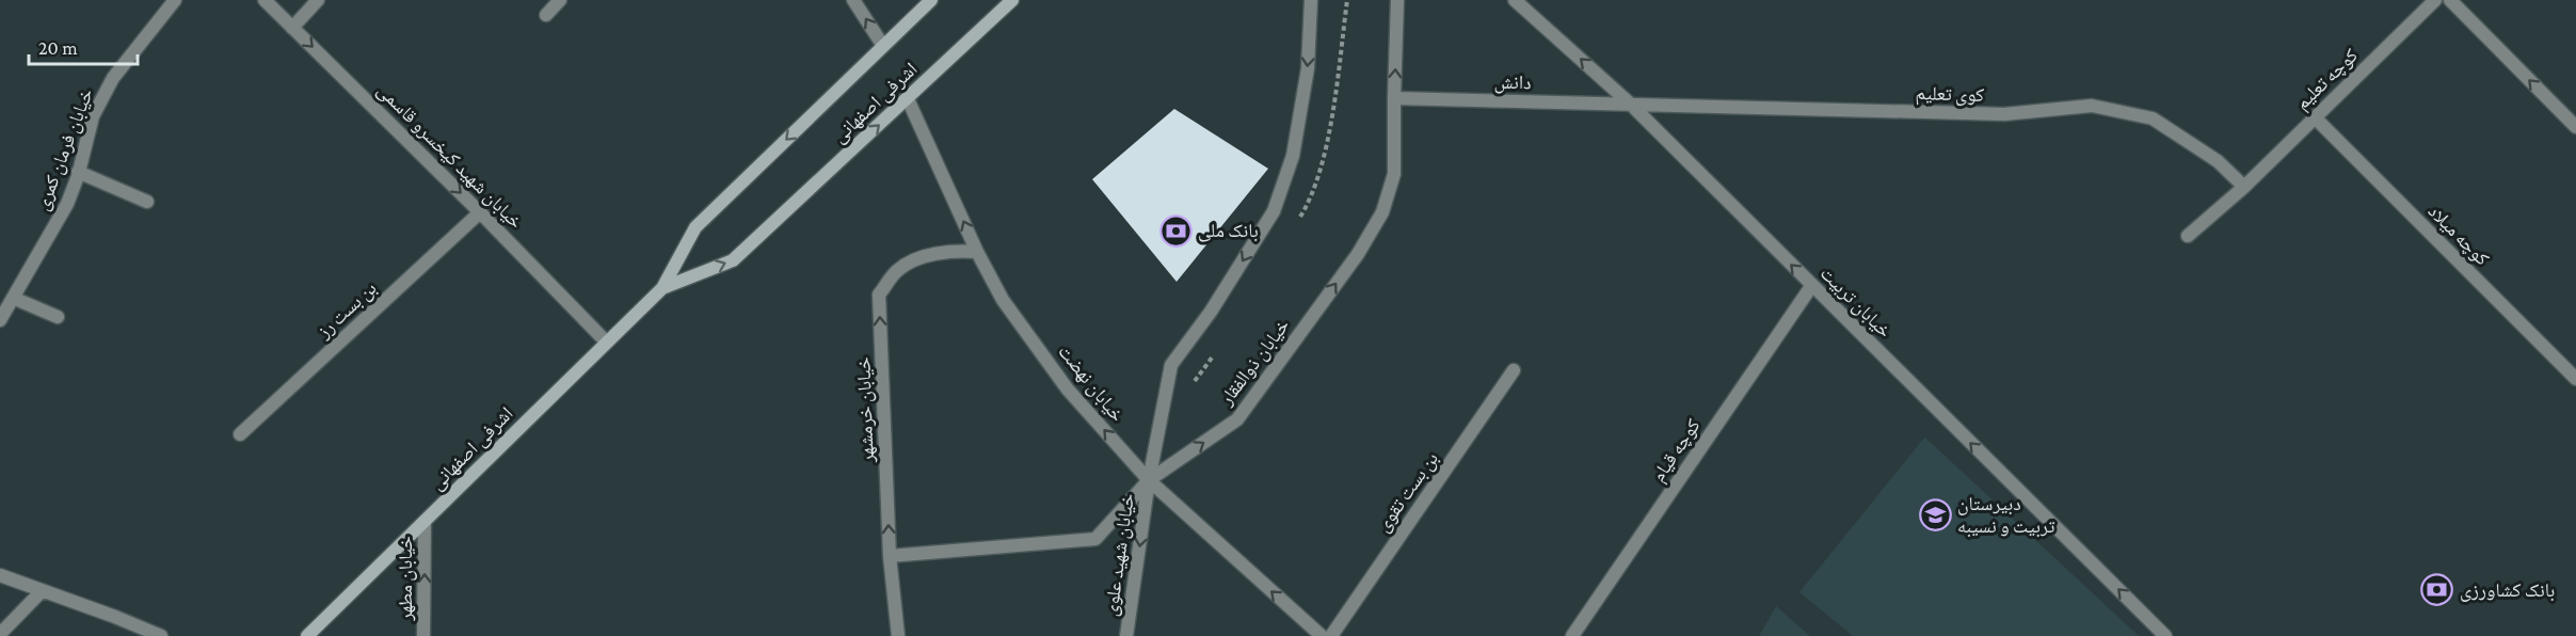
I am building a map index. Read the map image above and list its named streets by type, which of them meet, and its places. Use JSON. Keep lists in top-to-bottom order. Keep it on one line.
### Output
{"streets":{"main road":["اشرفی اصفهانی"],"street":["کوچه تعلیم","دانش","کوی تعلیم","خیابان فرمان کمری","خیابان شهید کیخسرو قاسمی","کوچه میلاد","خیابان تربیت","بن بست رز","خیابان ذوالفقار","خیابان نهضت","خیابان خرمشهر","کوچه قیام","بن بست تقوی","خیابان شهید علوی","خیابان مطهر"]},"crossings":[["کوچه تعلیم","کوی تعلیم"],["کوچه تعلیم","کوچه میلاد"],["دانش","کوی تعلیم"],["دانش","خیابان تربیت"],["دانش","خیابان ذوالفقار"],["کوی تعلیم","خیابان تربیت"],["اشرفی اصفهانی","خیابان شهید کیخسرو قاسمی"],["اشرفی اصفهانی","خیابان نهضت"],["اشرفی اصفهانی","خیابان مطهر"],["خیابان شهید کیخسرو قاسمی","بن بست رز"],["خیابان تربیت","کوچه قیام"],["خیابان ذوالفقار","خیابان نهضت"],["خیابان ذوالفقار","خیابان خرمشهر"],["خیابان ذوالفقار","خیابان شهید علوی"],["خیابان نهضت","خیابان خرمشهر"],["خیابان نهضت","خیابان شهید علوی"]],"one_way":["خیابان شهید کیخسرو قاسمی","خیابان تربیت","خیابان نهضت","خیابان خرمشهر","خیابان شهید علوی","خیابان مطهر"],"places":{"bank":["بانک ملی","بانک کشاورزی"],"school or university":["دبیرستان تربیت و نسیبه"]},"scale_bar":"20 m"}
